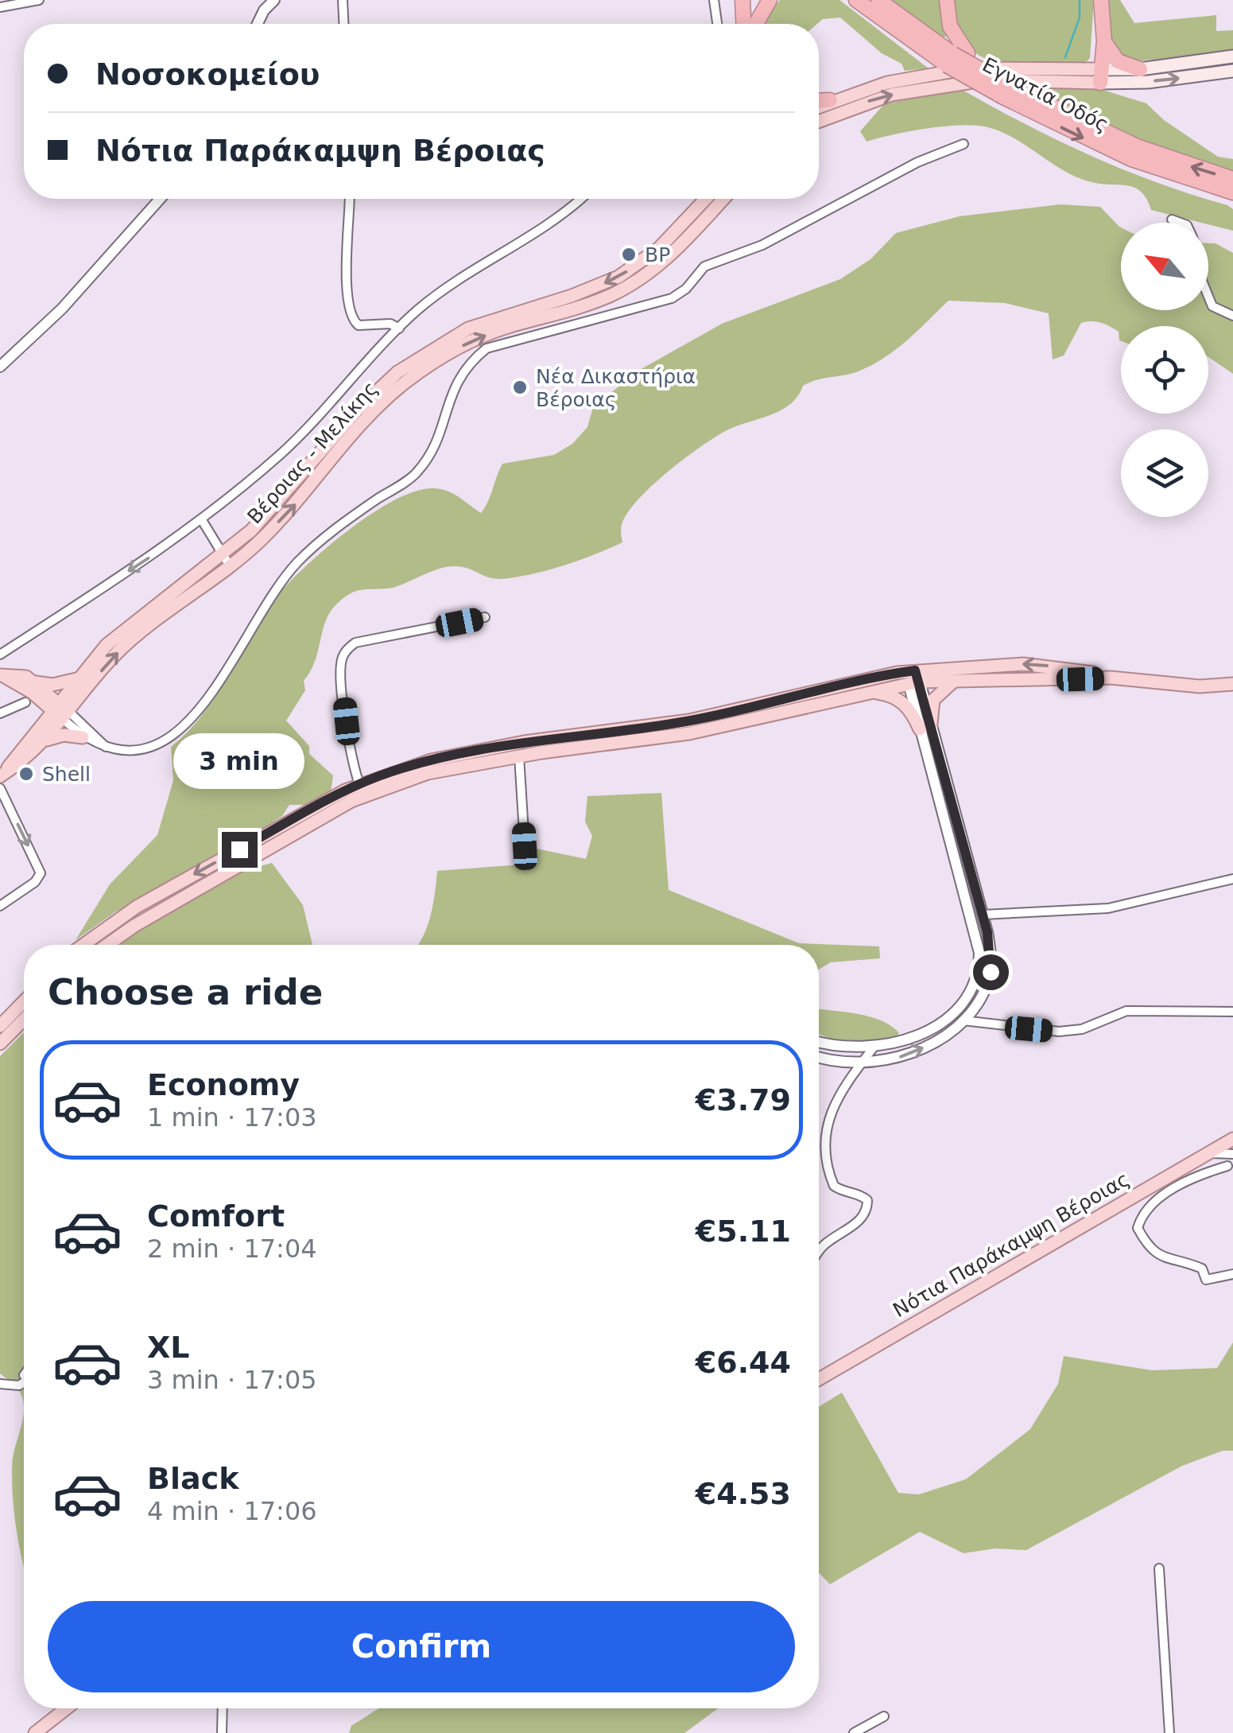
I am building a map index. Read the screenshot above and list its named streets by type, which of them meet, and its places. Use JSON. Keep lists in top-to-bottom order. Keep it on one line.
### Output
{"streets":{"highway":["Εγνατία Οδός"],"main road":["Βέροιας - Μελίκης","Νότια Παράκαμψη Βέροιας"]},"places":["BP","Νέα Δικαστήρια Βέροιας","Shell"],"north":"top left","page":{"banner":["Νοσοκομείου","Νότια Παράκαμψη Βέροιας"],"bubble":"3 min","heading":"Choose a ride","list":[{"name":"Economy","note":"1 min · 17:03","value":"€3.79"},{"name":"Comfort","note":"2 min · 17:04","value":"€5.11"},{"name":"XL","note":"3 min · 17:05","value":"€6.44"},{"name":"Black","note":"4 min · 17:06","value":"€4.53"}],"buttons":"Confirm"}}
